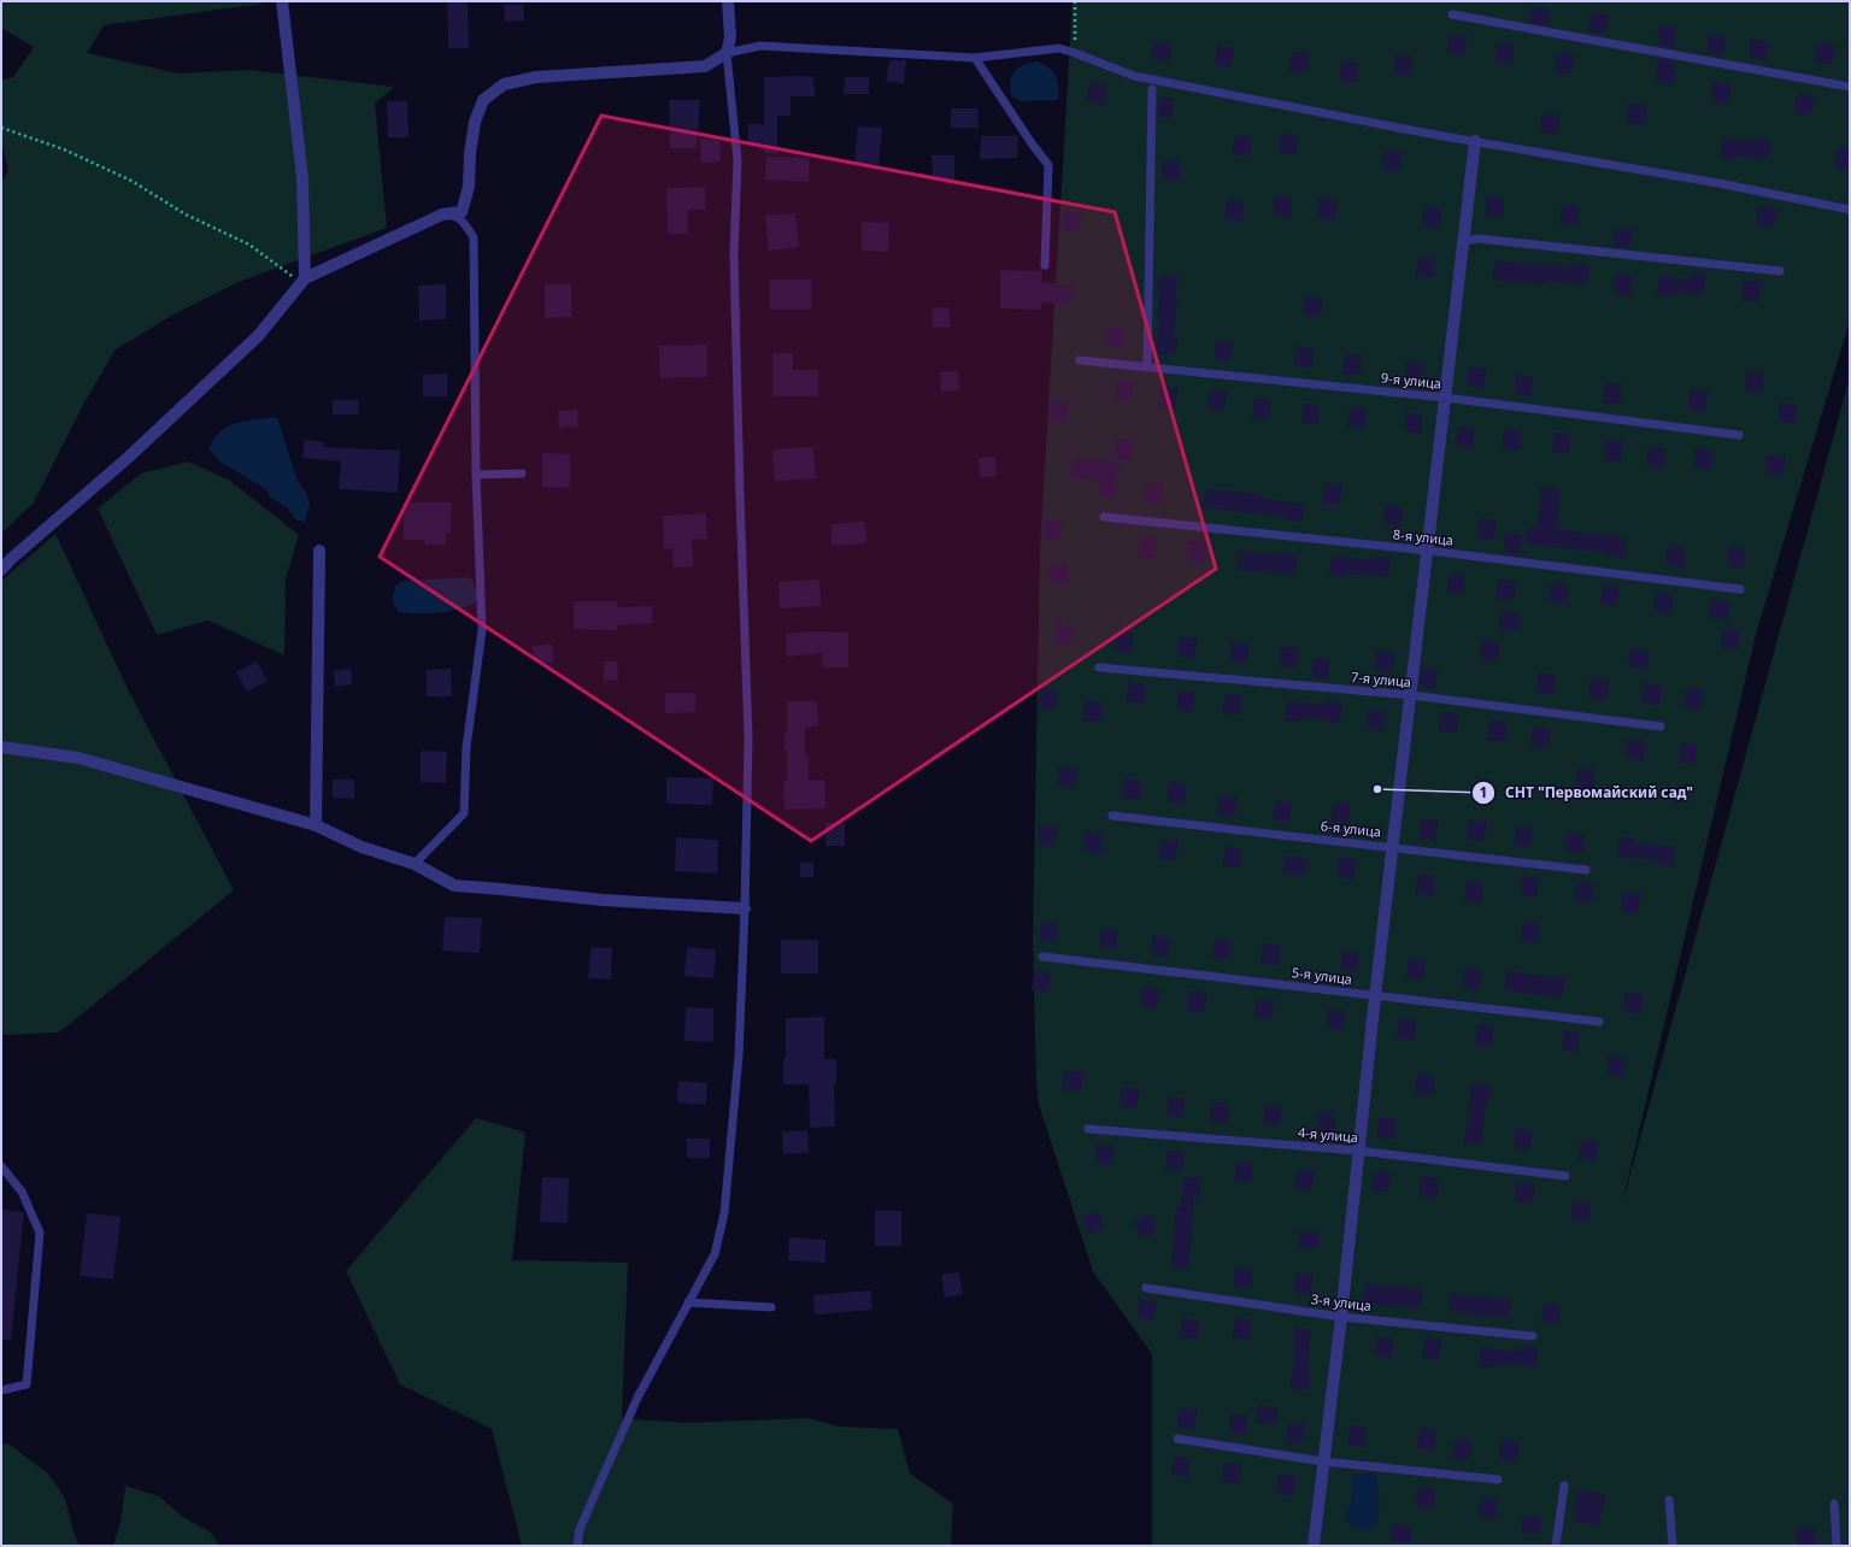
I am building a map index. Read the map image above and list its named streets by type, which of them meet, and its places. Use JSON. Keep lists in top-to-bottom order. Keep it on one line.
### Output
{"streets":{"lane":["9-я улица","8-я улица","7-я улица","6-я улица","5-я улица","4-я улица","3-я улица"]},"places":["СНТ \"Первомайский сад\""]}
